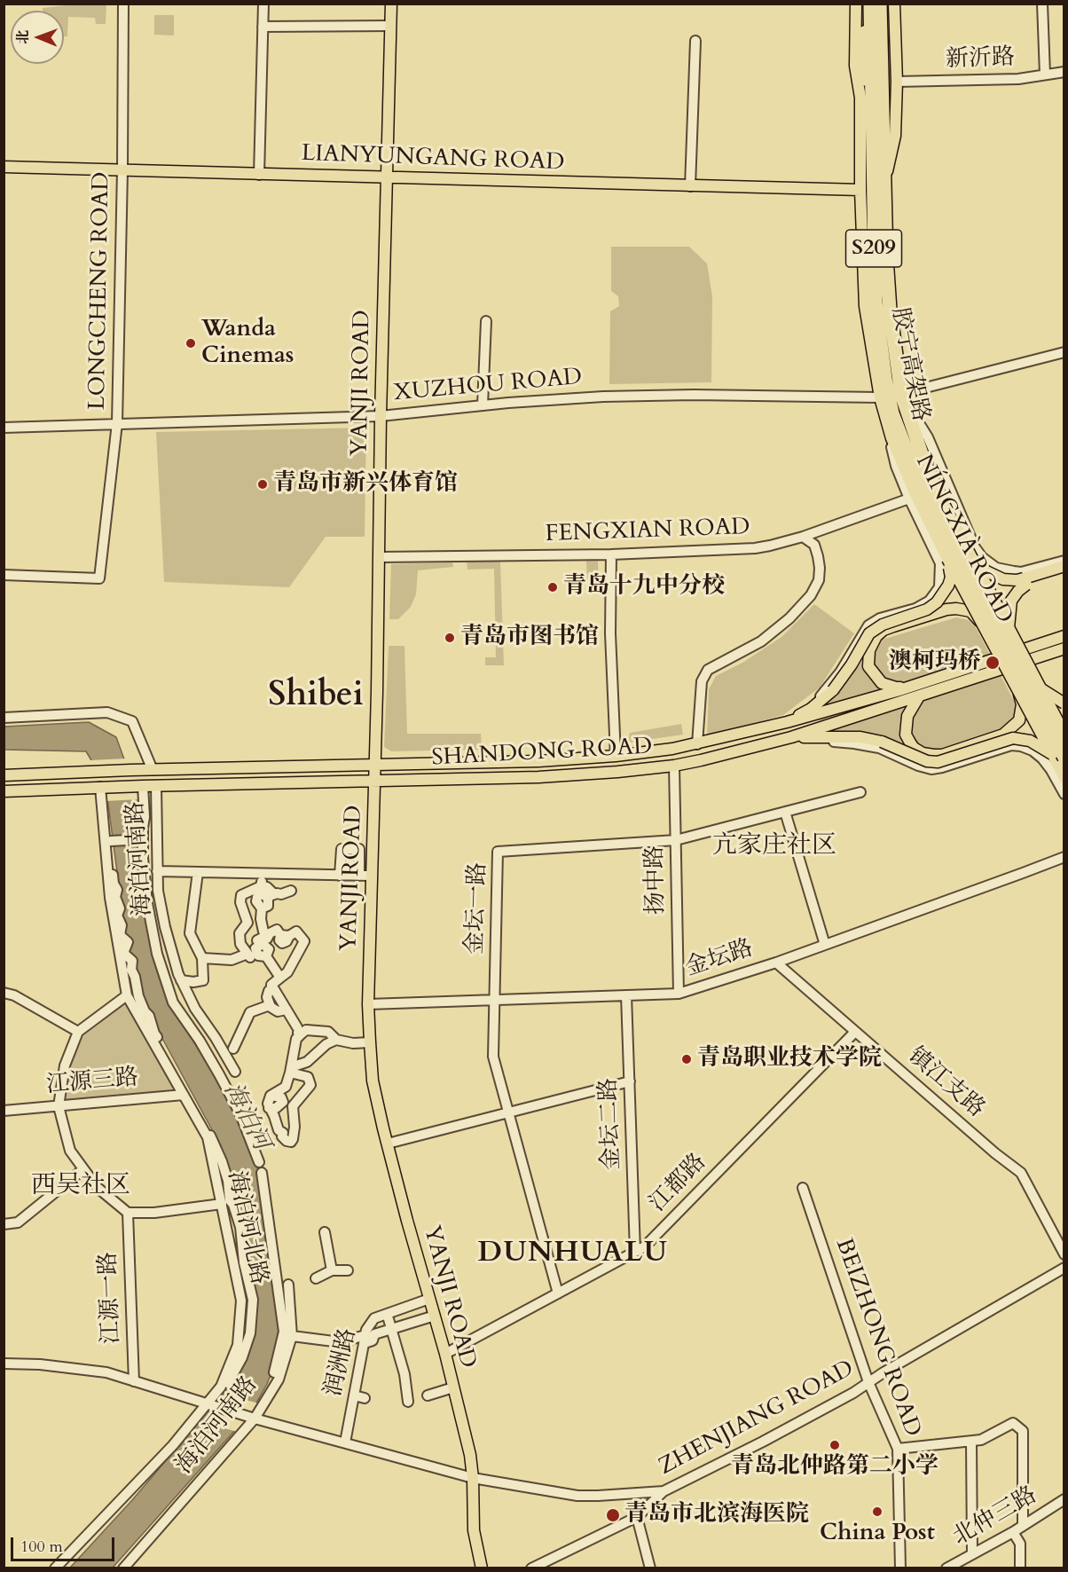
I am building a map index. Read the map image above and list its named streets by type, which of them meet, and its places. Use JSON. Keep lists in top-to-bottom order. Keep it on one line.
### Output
{"streets":{"highway":["S209","胶宁高架路"],"main road":["LIANYUNGANG ROAD","YANJI ROAD","NÍNGXIÀ ROAD","SHANDONG ROAD"],"street":["新沂路","LONGCHENG ROAD","XUZHOU ROAD","FENGXIAN ROAD","海泊河南路","扬中路","金坛一路","金坛路","江源三路","镇江支路","金坛二路","江都路","海泊河北路","江源一路","BEIZHONG ROAD","润洲路","ZHENJIANG ROAD","北仲三路"]},"crossings":[["LIANYUNGANG ROAD","LONGCHENG ROAD"],["LIANYUNGANG ROAD","YANJI ROAD"],["LIANYUNGANG ROAD","NÍNGXIÀ ROAD"],["LONGCHENG ROAD","XUZHOU ROAD"],["胶宁高架路","NÍNGXIÀ ROAD"],["YANJI ROAD","XUZHOU ROAD"],["YANJI ROAD","FENGXIAN ROAD"],["YANJI ROAD","SHANDONG ROAD"],["YANJI ROAD","金坛路"],["YANJI ROAD","江都路"],["YANJI ROAD","润洲路"],["YANJI ROAD","ZHENJIANG ROAD"],["XUZHOU ROAD","NÍNGXIÀ ROAD"],["SHANDONG ROAD","海泊河南路"],["SHANDONG ROAD","扬中路"],["SHANDONG ROAD","海泊河北路"],["海泊河南路","ZHENJIANG ROAD"],["扬中路","金坛一路"],["扬中路","金坛路"],["金坛一路","金坛路"],["金坛一路","江都路"],["金坛路","镇江支路"],["金坛路","金坛二路"],["江源三路","海泊河北路"],["镇江支路","江都路"],["金坛二路","江都路"],["海泊河北路","ZHENJIANG ROAD"],["江源一路","ZHENJIANG ROAD"],["BEIZHONG ROAD","ZHENJIANG ROAD"],["润洲路","ZHENJIANG ROAD"]],"districts":["Shibei","亢家庄社区","西吴社区","DUNHUALU"],"water":["海泊河"],"places":["Wanda Cinemas","青岛市新兴体育馆","青岛十九中分校","青岛市图书馆","澳柯玛桥","青岛职业技术学院","青岛北仲路第二小学","China Post","青岛市北滨海医院"],"scale_bar":"100 m","north":"left"}
